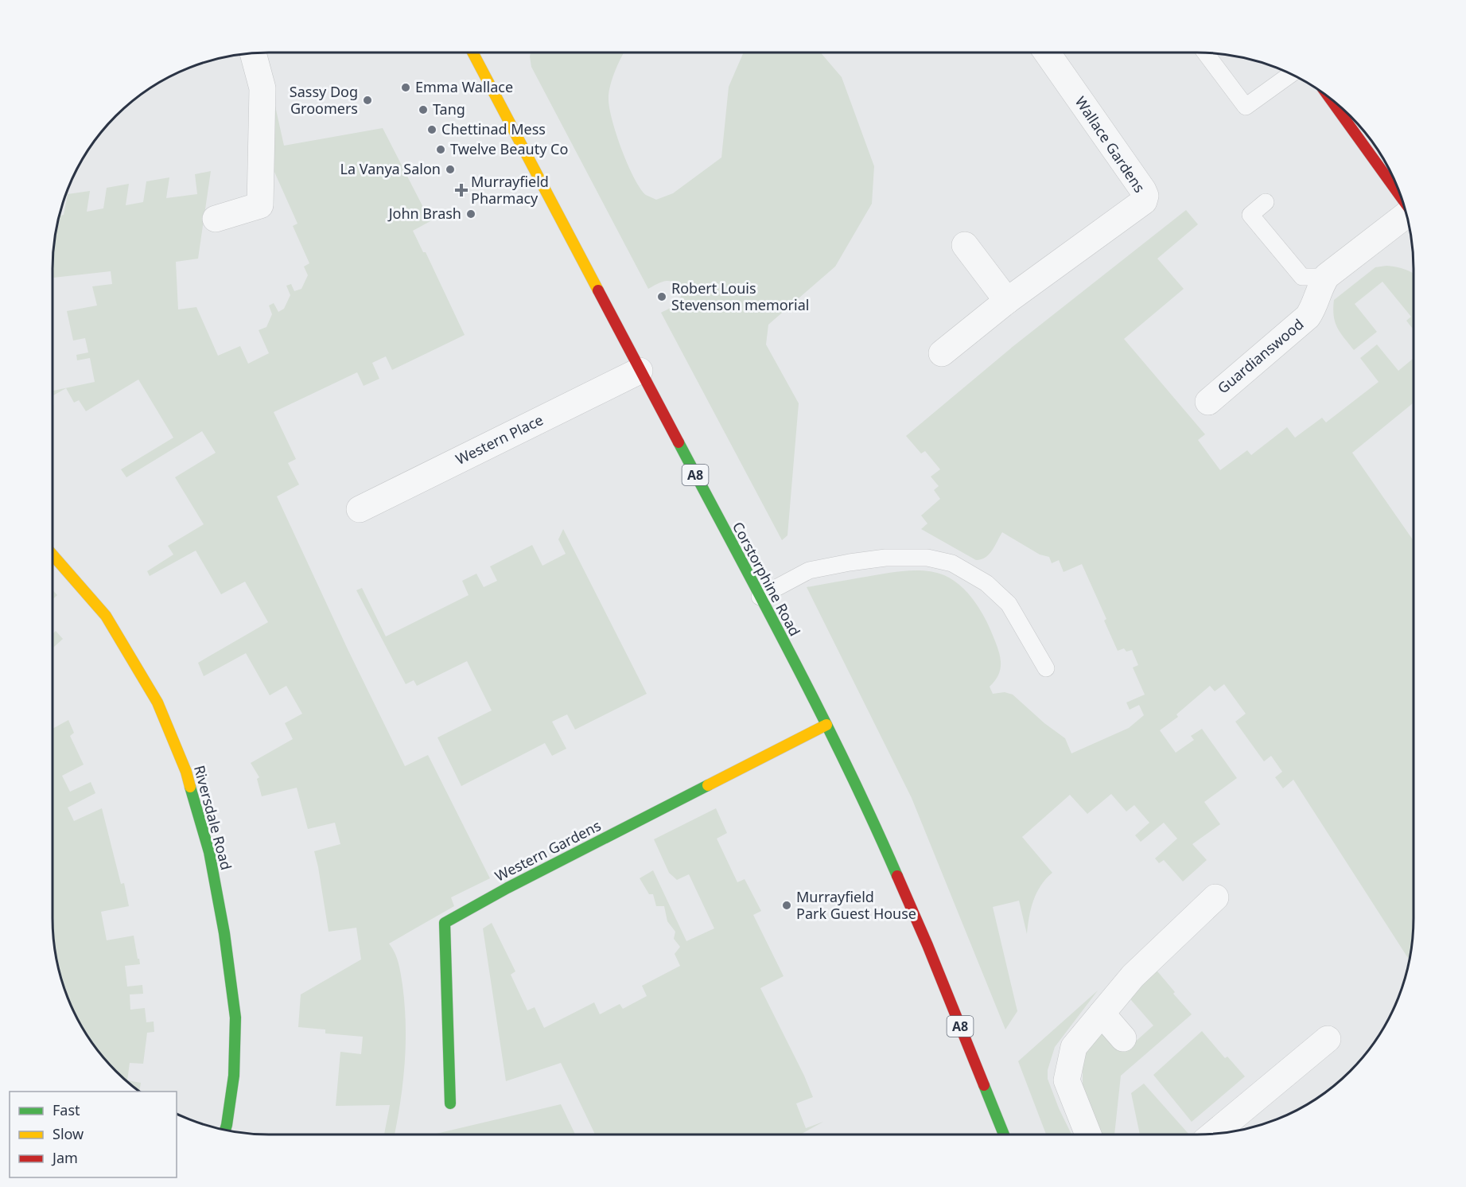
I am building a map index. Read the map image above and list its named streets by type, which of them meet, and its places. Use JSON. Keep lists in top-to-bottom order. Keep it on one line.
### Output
{"streets":{"street":["Wallace Gardens","Guardianswood","Western Place","A8","Corstorphine Road","Riversdale Road","Western Gardens"]},"crossings":[["Western Place","Corstorphine Road"],["Corstorphine Road","Western Gardens"]],"places":{"other":["Emma Wallace","Sassy Dog Groomers","Tang","Chettinad Mess","Twelve Beauty Co","La Vanya Salon","John Brash","Robert Louis Stevenson memorial","Murrayfield Park Guest House"],"health":["Murrayfield Pharmacy"]},"legend":["Fast","Slow","Jam"]}
